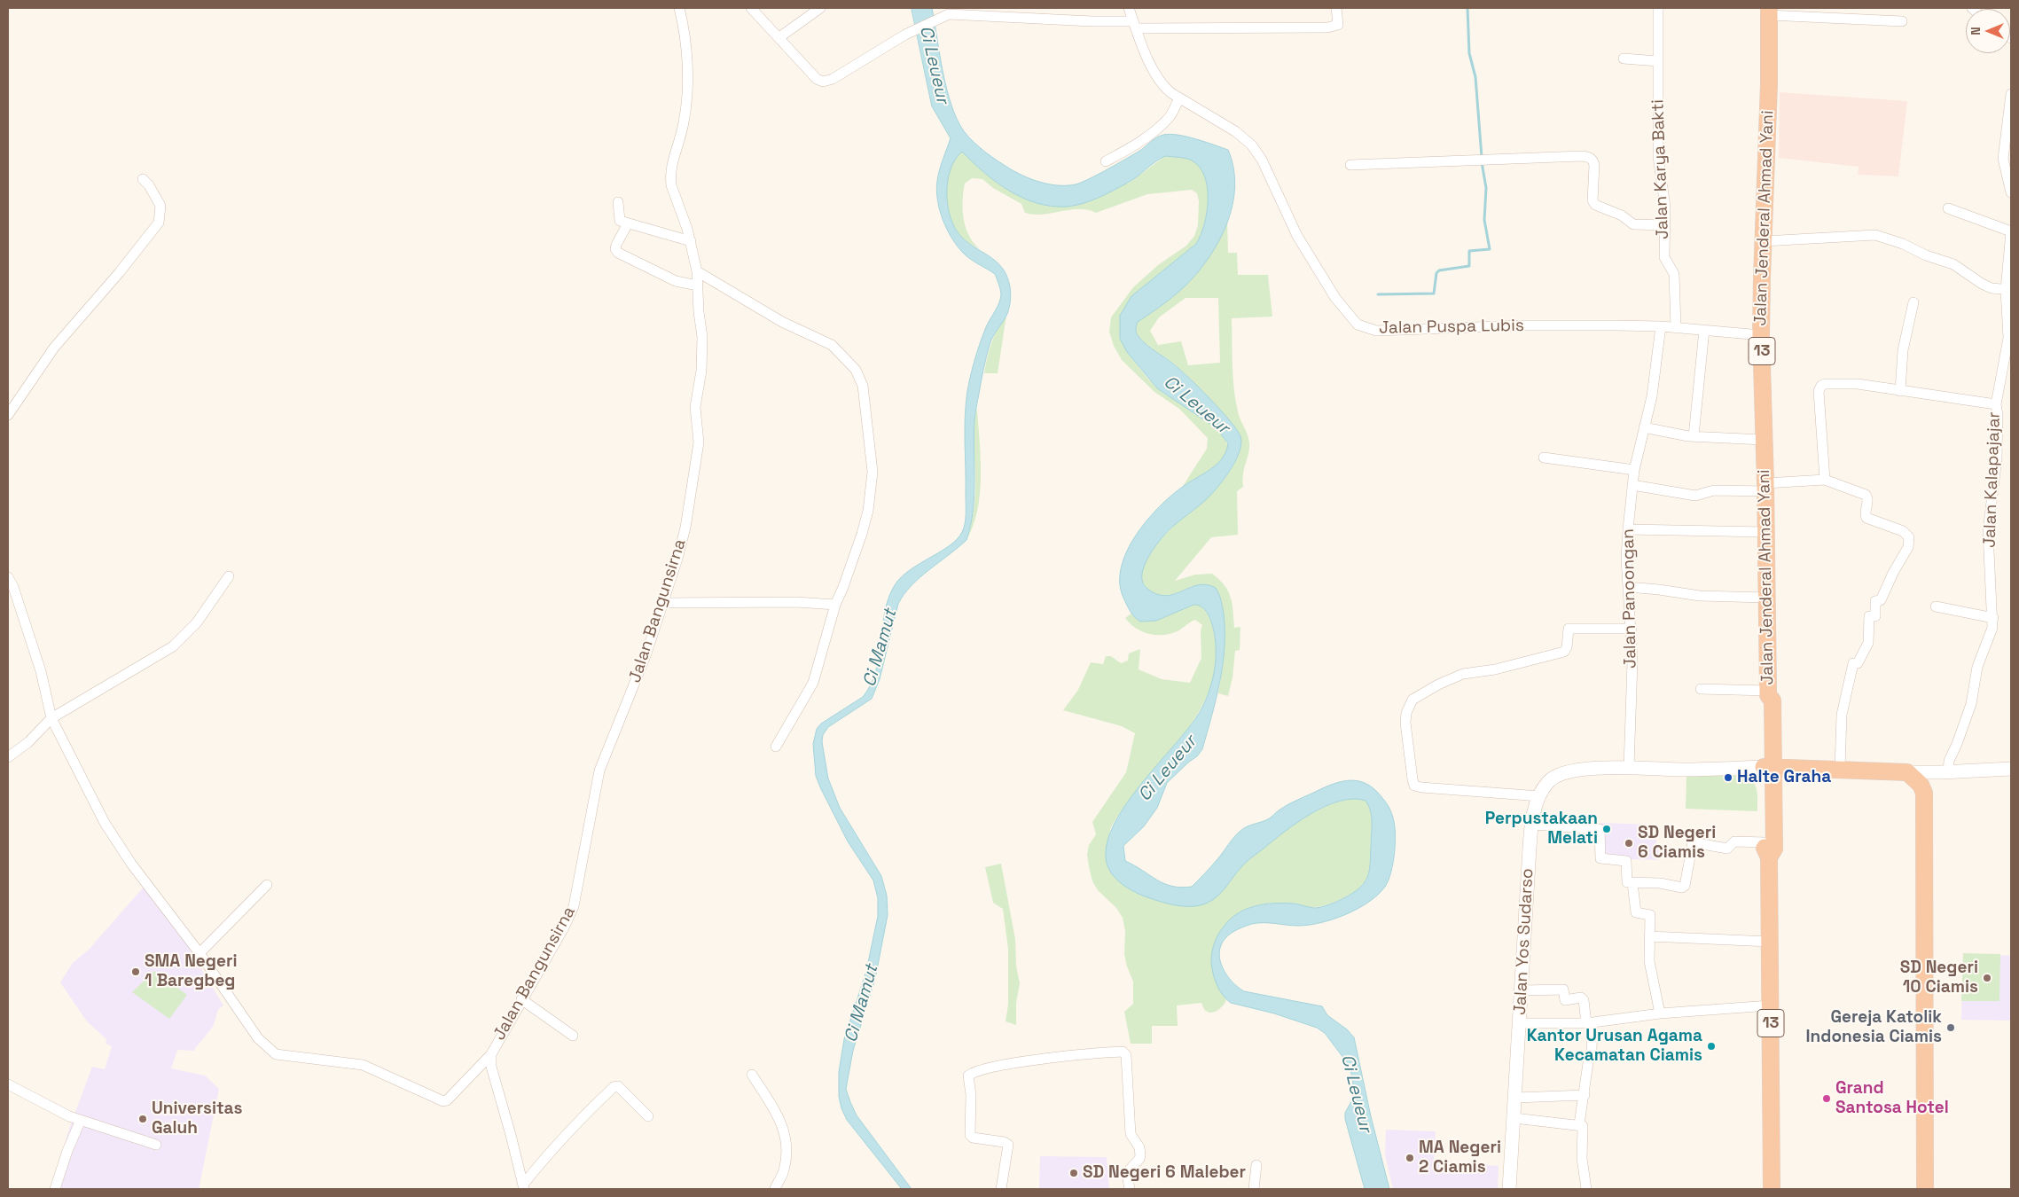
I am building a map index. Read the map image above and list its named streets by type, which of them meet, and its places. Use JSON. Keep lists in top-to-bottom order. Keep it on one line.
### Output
{"streets":{"highway":["Jalan Jenderal Ahmad Yani","13"],"main road":["Jalan Yos Sudarso"],"street":["Jalan Karya Bakti","Jalan Puspa Lubis","Jalan Kalapajajar","Jalan Panoongan","Jalan Bangunsirna"]},"crossings":[["Jalan Karya Bakti","Jalan Puspa Lubis"],["Jalan Jenderal Ahmad Yani","Jalan Puspa Lubis"],["Jalan Jenderal Ahmad Yani","Jalan Yos Sudarso"],["Jalan Puspa Lubis","Jalan Panoongan"],["Jalan Panoongan","Jalan Yos Sudarso"]],"water":["Ci Leueur","Ci Mamut"],"places":["Halte Graha","Perpustakaan Melati","SD Negeri 6 Ciamis","SMA Negeri 1 Baregbeg","SD Negeri 10 Ciamis","Gereja Katolik Indonesia Ciamis","Kantor Urusan Agama Kecamatan Ciamis","Grand Santosa Hotel","Universitas Galuh","MA Negeri 2 Ciamis","SD Negeri 6 Maleber"],"north":"left"}
